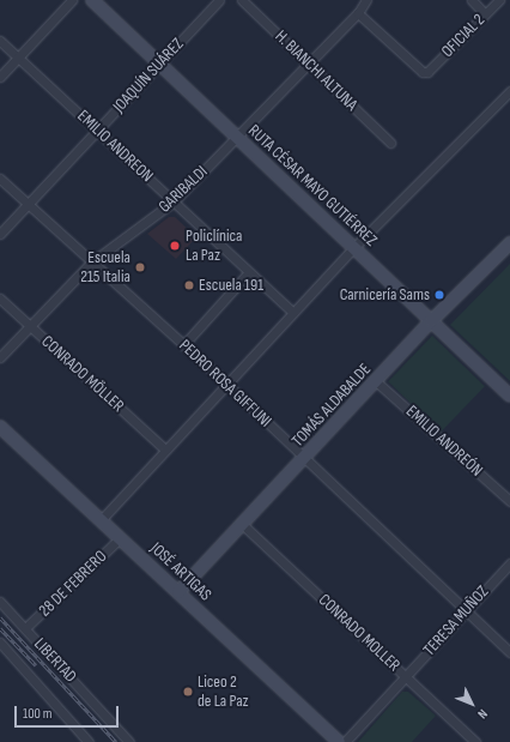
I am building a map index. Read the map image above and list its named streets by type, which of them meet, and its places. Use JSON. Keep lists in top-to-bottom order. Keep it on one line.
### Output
{"streets":{"street":["OFICIAL 2","H. BIANCHI ALTUNA","JOAQUÍN SUÁREZ","EMILIO ANDREON","RUTA CÉSAR MAYO GUTIÉRREZ","GARIBALDI","CONRADO MÖLLER","PEDRO ROSA GIFFUNI","TOMÁS ALDABALDE","EMILIO ANDREÓN","JOSÉ ARTIGAS","28 DE FEBRERO","TERESA MUÑOZ","CONRADO MOLLER","LIBERTAD"]},"crossings":[["OFICIAL 2","GARIBALDI"],["H. BIANCHI ALTUNA","GARIBALDI"],["JOAQUÍN SUÁREZ","EMILIO ANDREON"],["JOAQUÍN SUÁREZ","RUTA CÉSAR MAYO GUTIÉRREZ"],["JOAQUÍN SUÁREZ","PEDRO ROSA GIFFUNI"],["EMILIO ANDREON","GARIBALDI"],["RUTA CÉSAR MAYO GUTIÉRREZ","GARIBALDI"],["RUTA CÉSAR MAYO GUTIÉRREZ","TOMÁS ALDABALDE"],["GARIBALDI","CONRADO MÖLLER"],["GARIBALDI","PEDRO ROSA GIFFUNI"],["PEDRO ROSA GIFFUNI","TOMÁS ALDABALDE"],["PEDRO ROSA GIFFUNI","TERESA MUÑOZ"],["TOMÁS ALDABALDE","EMILIO ANDREÓN"],["TOMÁS ALDABALDE","JOSÉ ARTIGAS"],["TOMÁS ALDABALDE","CONRADO MOLLER"],["JOSÉ ARTIGAS","28 DE FEBRERO"],["28 DE FEBRERO","LIBERTAD"],["TERESA MUÑOZ","CONRADO MOLLER"]],"places":["Policlínica La Paz","Escuela 215 Italia","Escuela 191","Carnicería Sams","Liceo 2 de La Paz"],"scale_bar":"100 m","north":"bottom right"}
